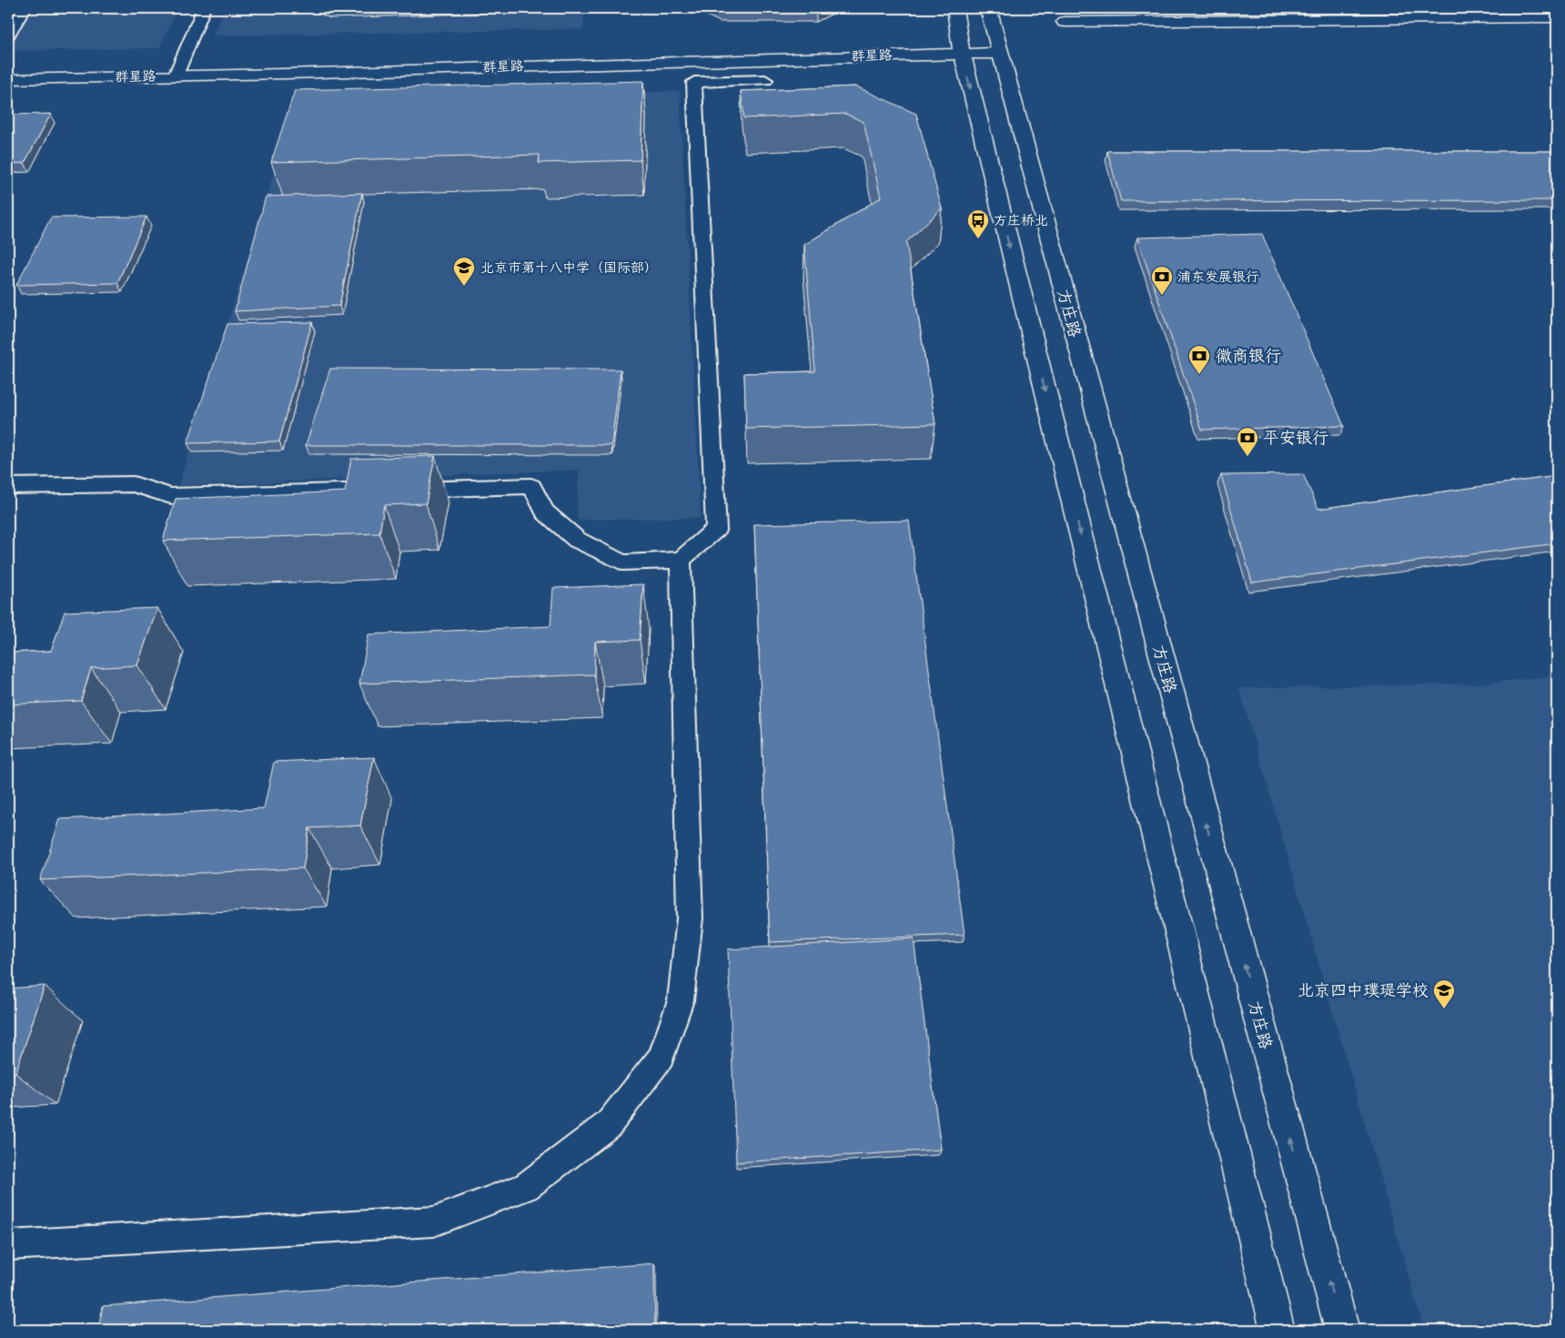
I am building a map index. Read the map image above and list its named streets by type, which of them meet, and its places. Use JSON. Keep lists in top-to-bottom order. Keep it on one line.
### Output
{"streets":{"main road":["群星路","方庄路"]},"crossings":[["群星路","方庄路"]],"places":{"bus stop":["方庄桥北"],"school or university":["北京市第十八中学（国际部）","北京四中璞瑅学校"],"bank":["浦东发展银行","徽商银行","平安银行"]}}
